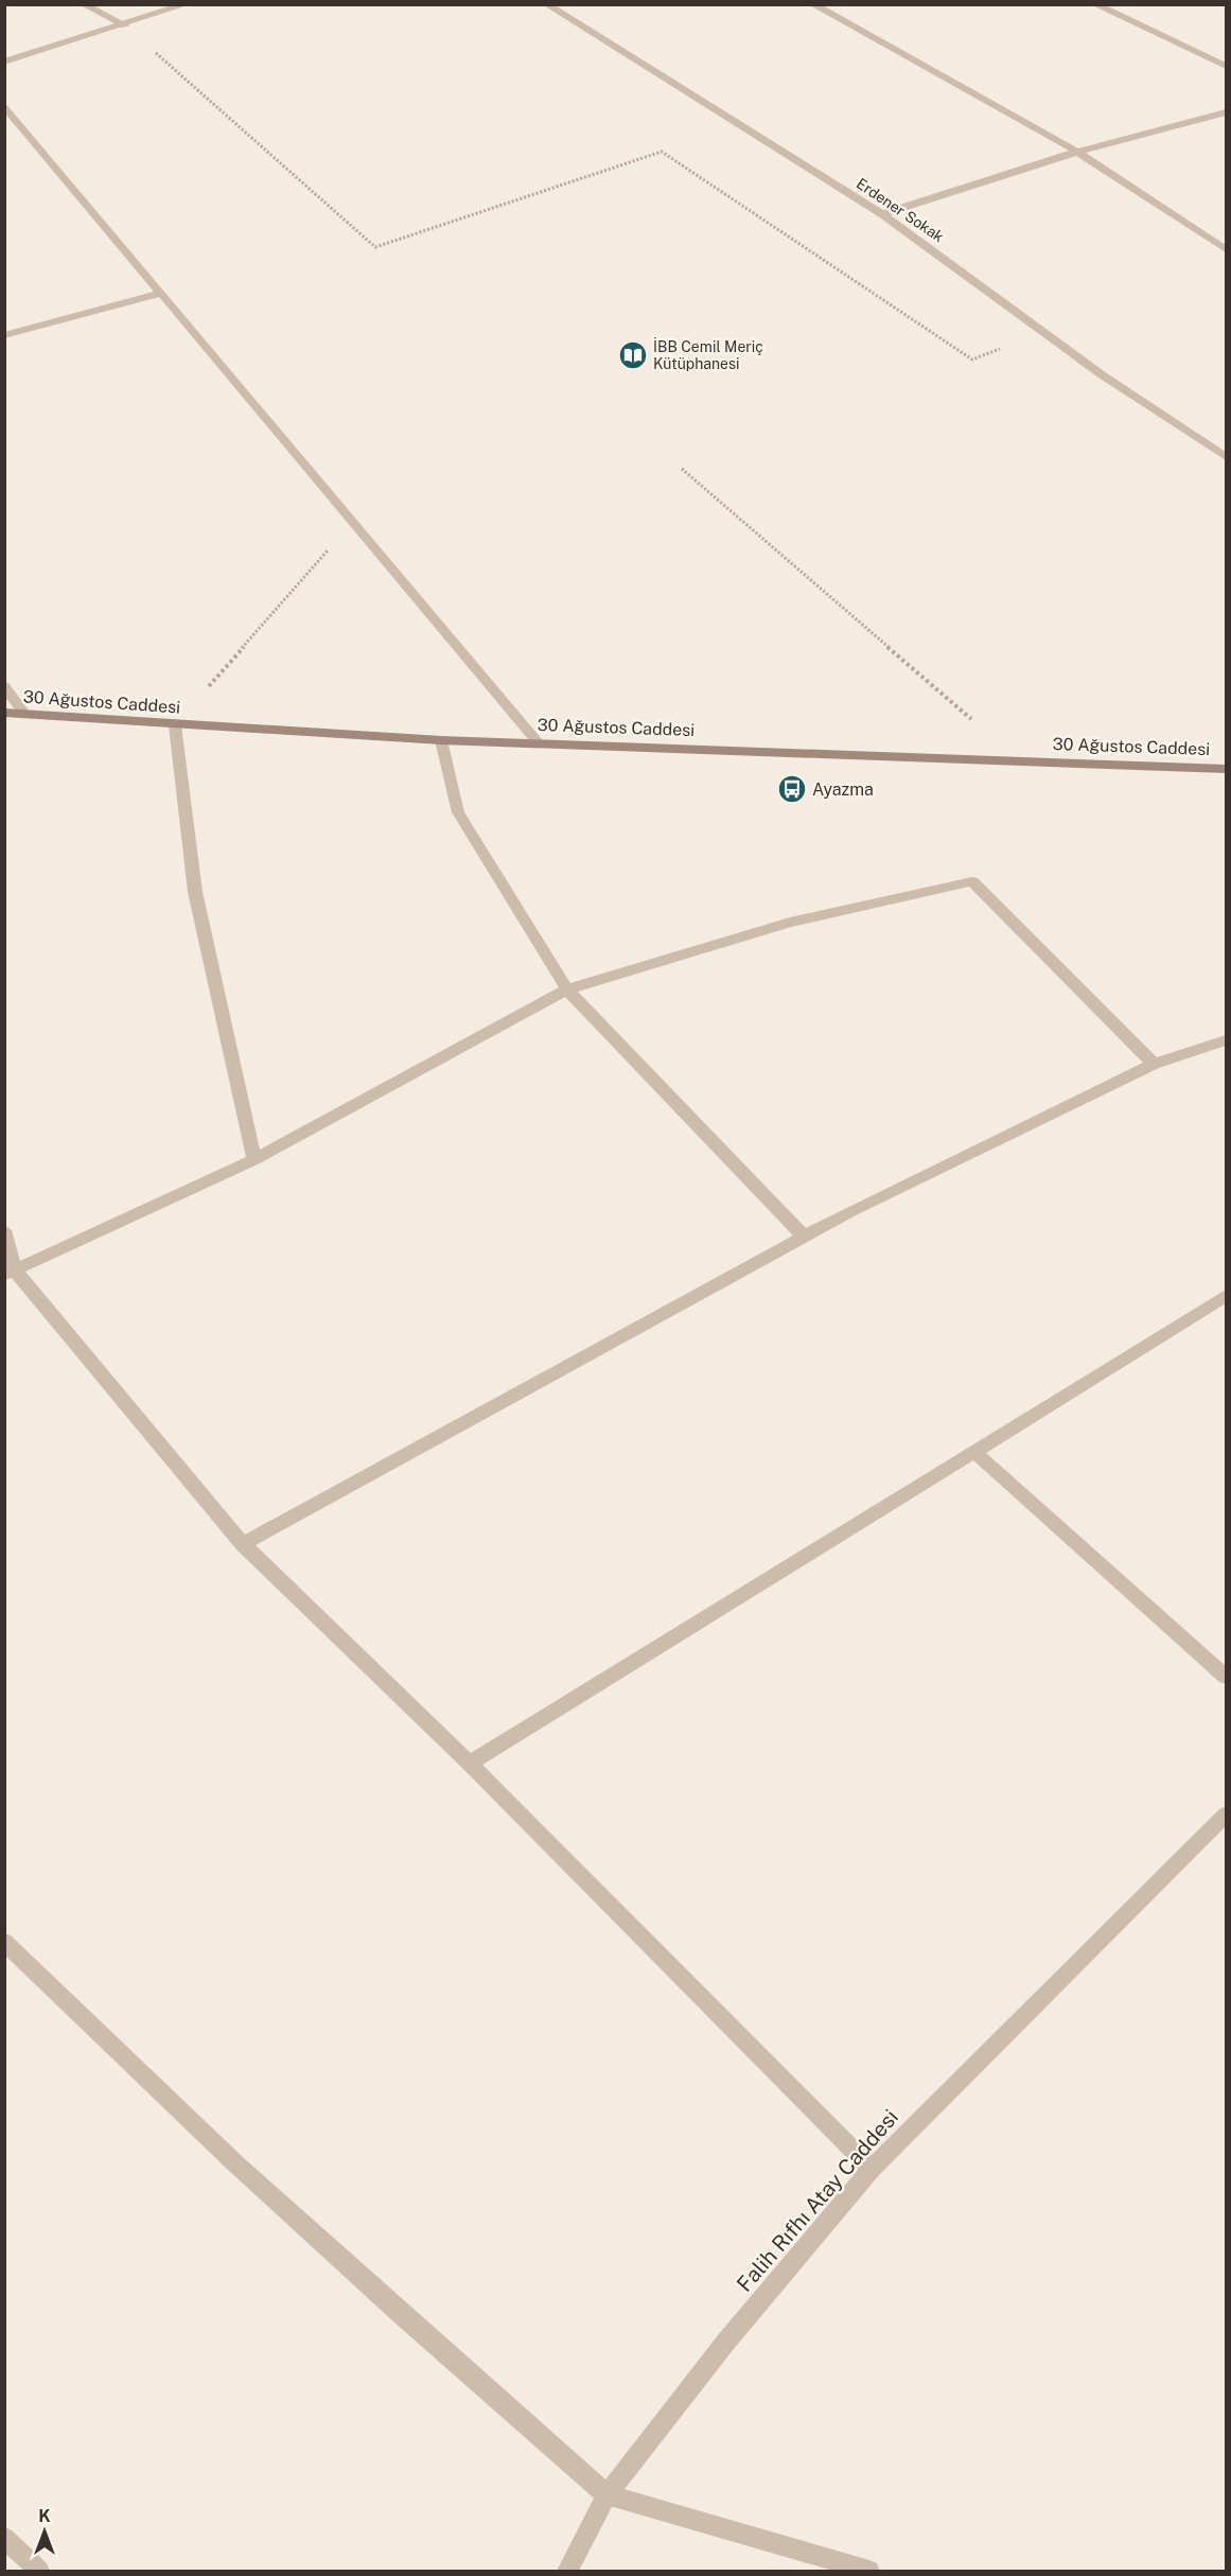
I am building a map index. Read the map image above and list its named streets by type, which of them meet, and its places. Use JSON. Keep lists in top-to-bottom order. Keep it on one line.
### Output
{"streets":{"main road":["30 Ağustos Caddesi"],"street":["Erdener Sokak","Falih Rıfhı Atay Caddesi"]},"places":{"library":["İBB Cemil Meriç Kütüphanesi"],"bus stop":["Ayazma"]},"north":"top"}
